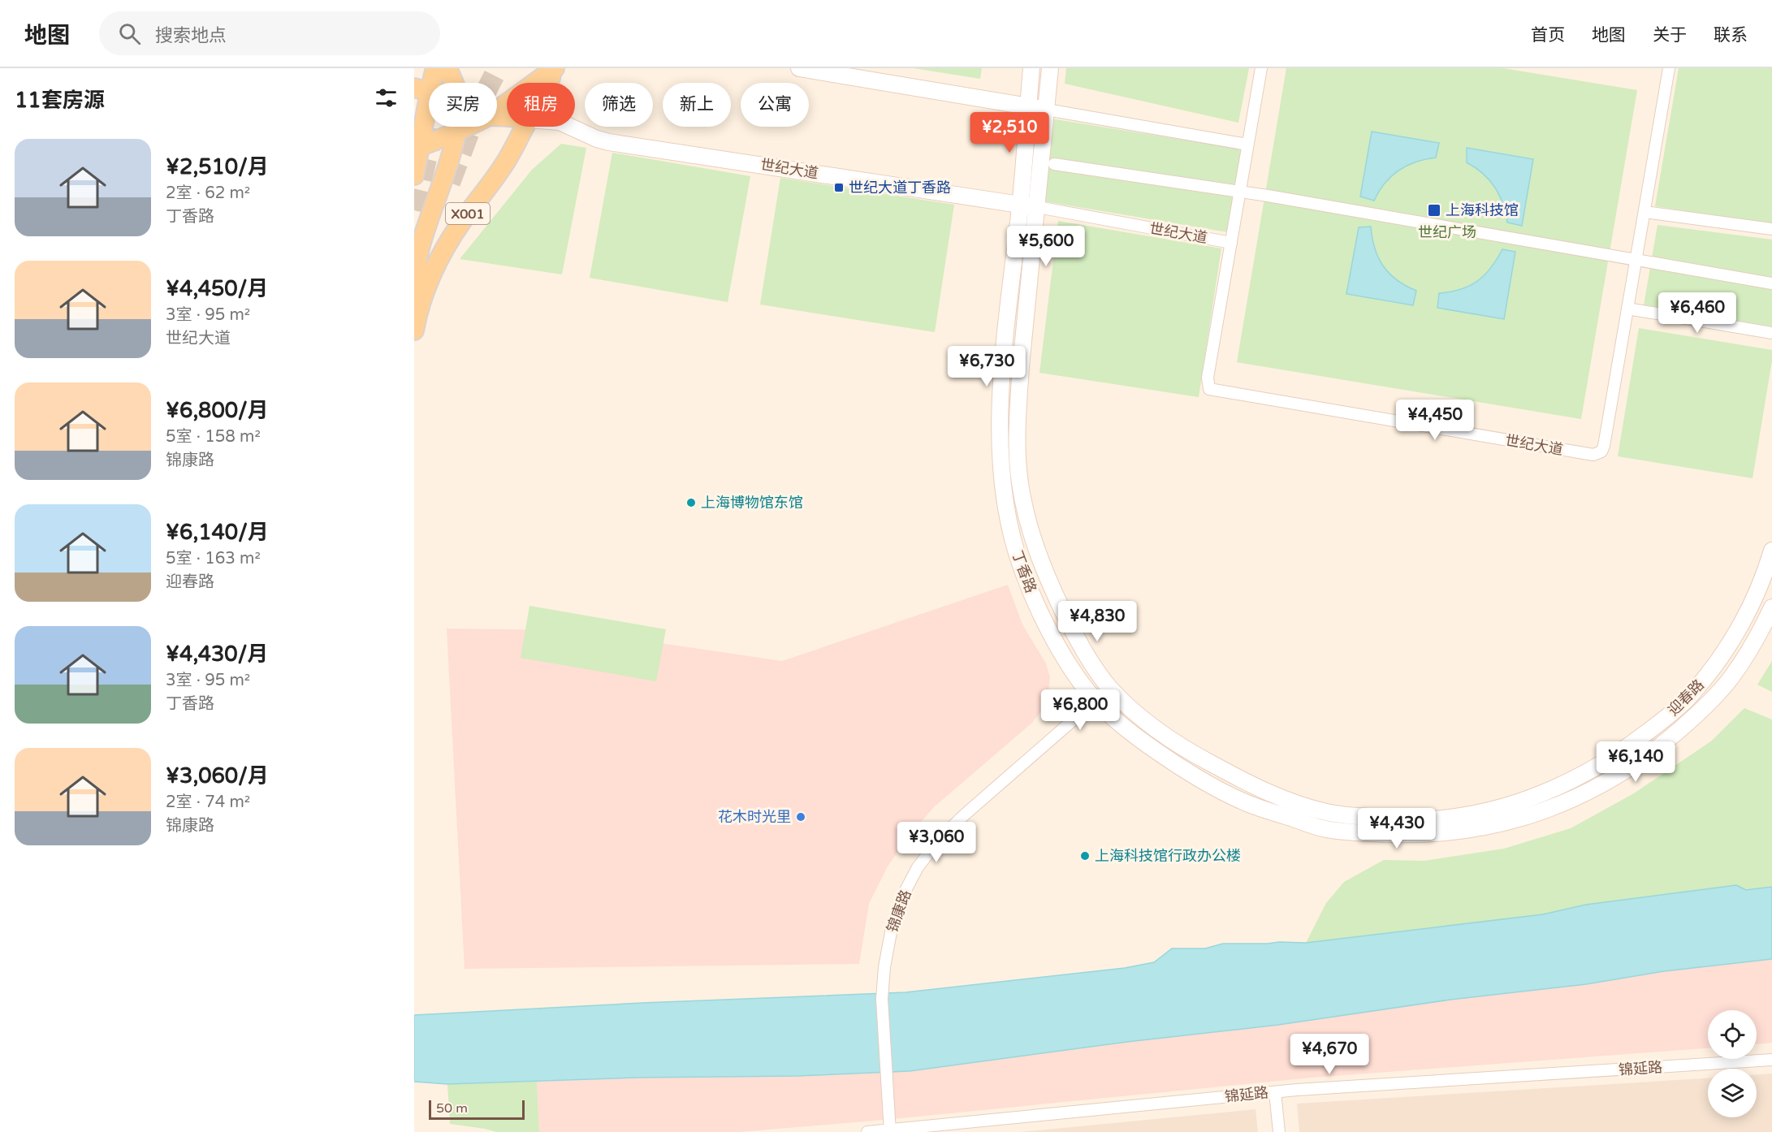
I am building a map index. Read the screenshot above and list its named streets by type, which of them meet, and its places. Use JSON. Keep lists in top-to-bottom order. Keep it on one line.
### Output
{"streets":{"main road":["X001"],"street":["世纪大道","丁香路","迎春路","锦康路","锦延路"]},"crossings":[["世纪大道","丁香路"],["丁香路","迎春路"],["丁香路","锦康路"],["锦康路","锦延路"]],"parks":["世纪广场"],"places":{"transit":["世纪大道丁香路","上海科技馆"],"other":["上海博物馆东馆","花木时光里","上海科技馆行政办公楼"]},"scale_bar":"50 m","page":{"header":"地图","search":"搜索地点","nav":["首页","地图","关于","联系"],"heading":"11套房源","chip":["买房","租房","筛选","新上","公寓"],"price":["¥2,510","¥5,600","¥6,460","¥6,730","¥4,450","¥4,830","¥6,800","¥6,140","¥4,430","¥3,060","¥4,670"],"list":[{"name":"¥2,510/月","note":"2室 · 62 m² · 丁香路"},{"name":"¥4,450/月","note":"3室 · 95 m² · 世纪大道"},{"name":"¥6,800/月","note":"5室 · 158 m² · 锦康路"},{"name":"¥6,140/月","note":"5室 · 163 m² · 迎春路"},{"name":"¥4,430/月","note":"3室 · 95 m² · 丁香路"},{"name":"¥3,060/月","note":"2室 · 74 m² · 锦康路"}],"scale":"50 m"}}
